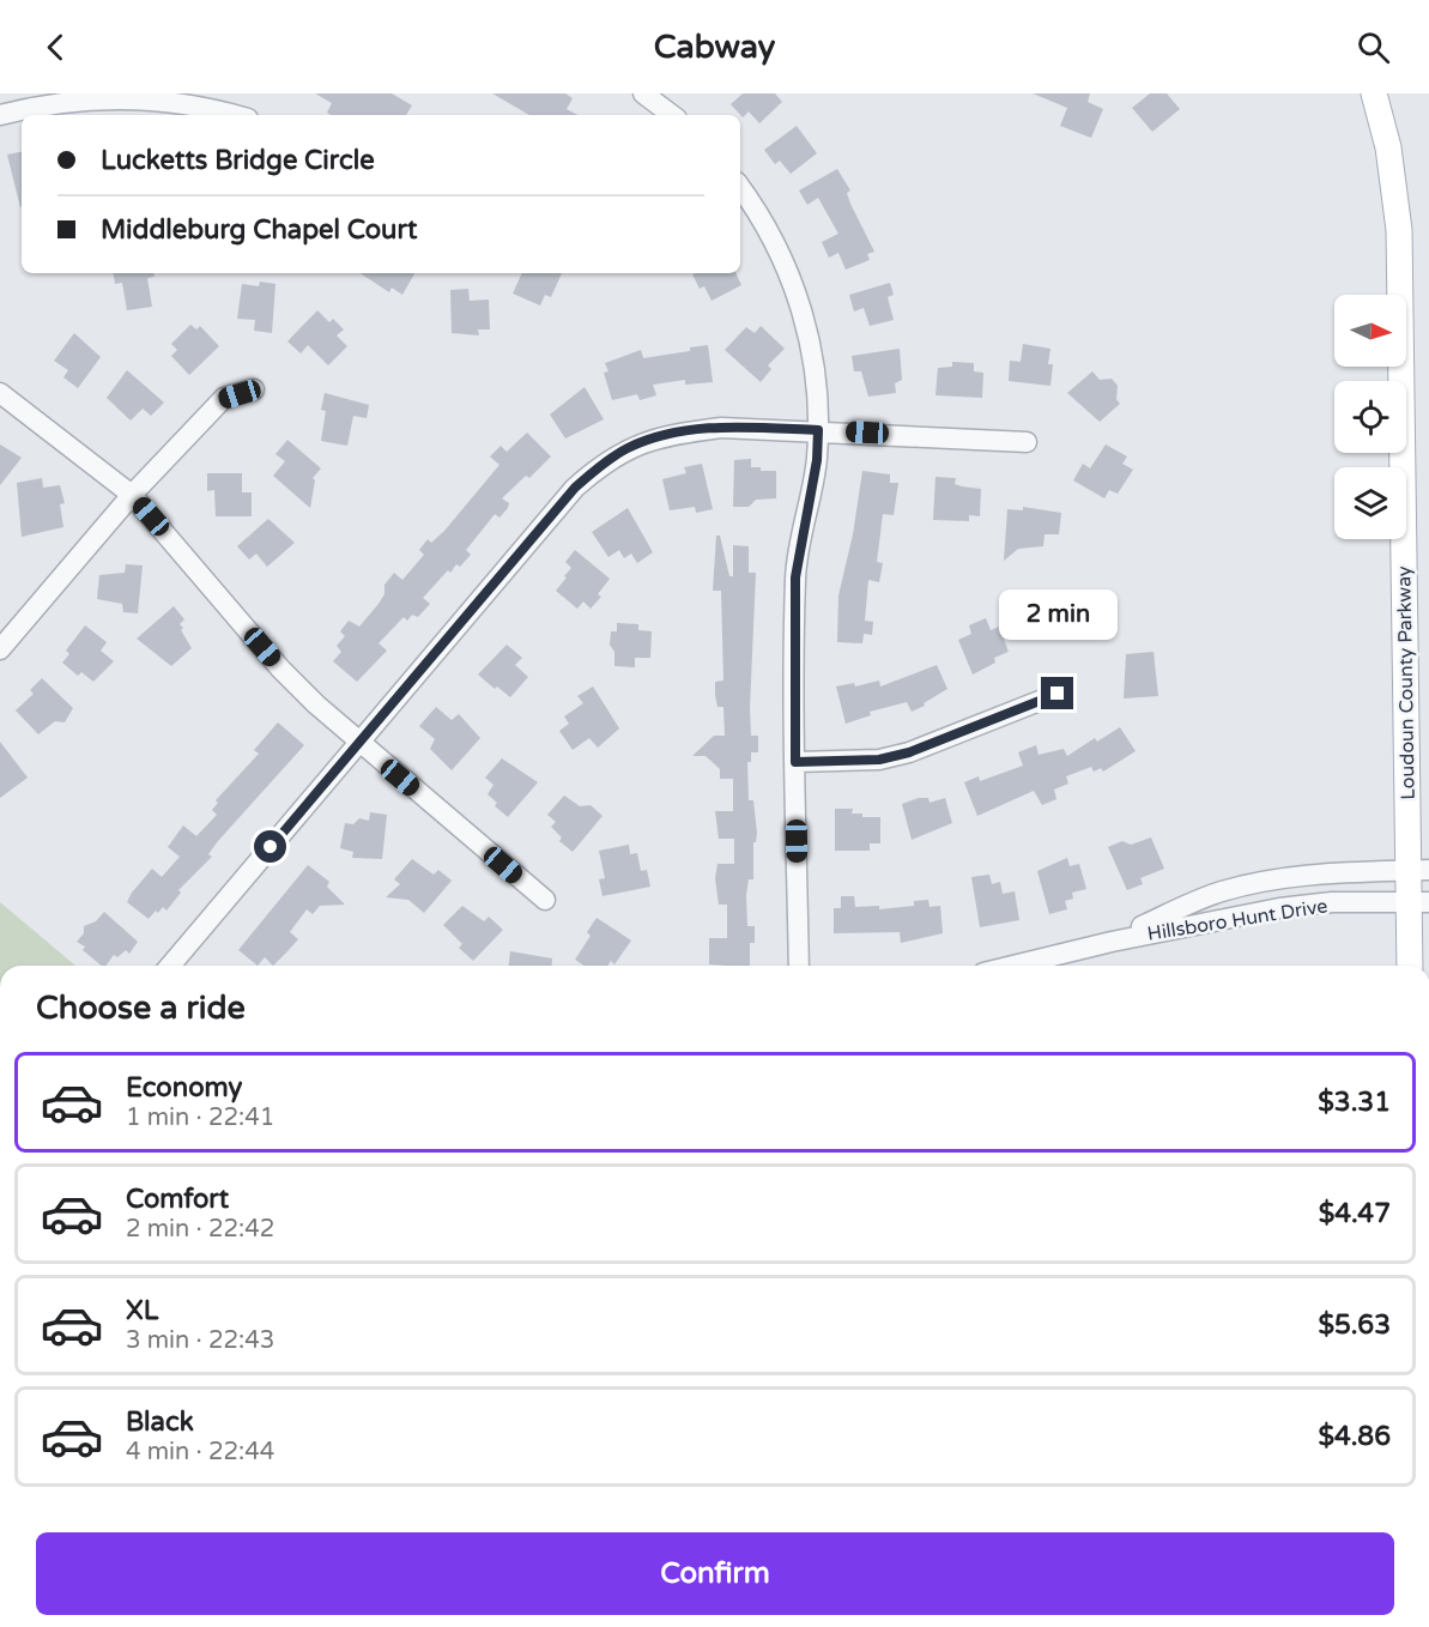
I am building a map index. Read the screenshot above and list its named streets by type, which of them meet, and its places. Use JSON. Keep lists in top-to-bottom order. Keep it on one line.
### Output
{"streets":{"main road":["Loudoun County Parkway"],"street":["Hillsboro Hunt Drive"]},"crossings":[["Loudoun County Parkway","Hillsboro Hunt Drive"]],"north":"right","page":{"header":"Cabway","banner":["Lucketts Bridge Circle","Middleburg Chapel Court"],"bubble":"2 min","heading":"Choose a ride","list":[{"name":"Economy","note":"1 min · 22:41","value":"$3.31"},{"name":"Comfort","note":"2 min · 22:42","value":"$4.47"},{"name":"XL","note":"3 min · 22:43","value":"$5.63"},{"name":"Black","note":"4 min · 22:44","value":"$4.86"}],"buttons":"Confirm"}}
